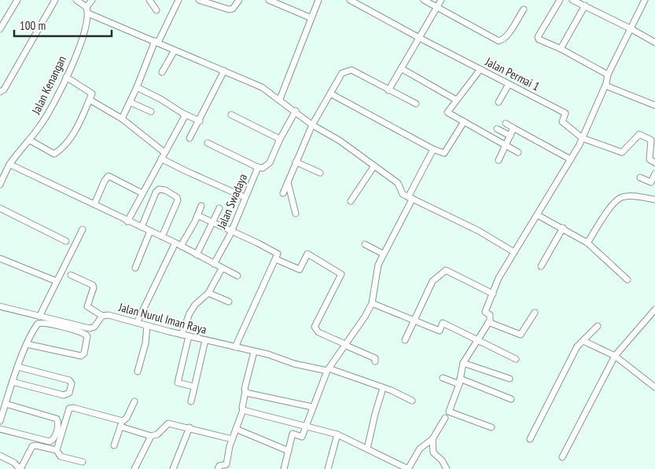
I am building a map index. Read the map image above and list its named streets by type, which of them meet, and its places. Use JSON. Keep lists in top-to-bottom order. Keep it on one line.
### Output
{"streets":{"street":["Jalan Permai 1","Jalan Kenangan","Jalan Swadaya","Jalan Nurul Iman Raya"]},"scale_bar":"100 m"}
